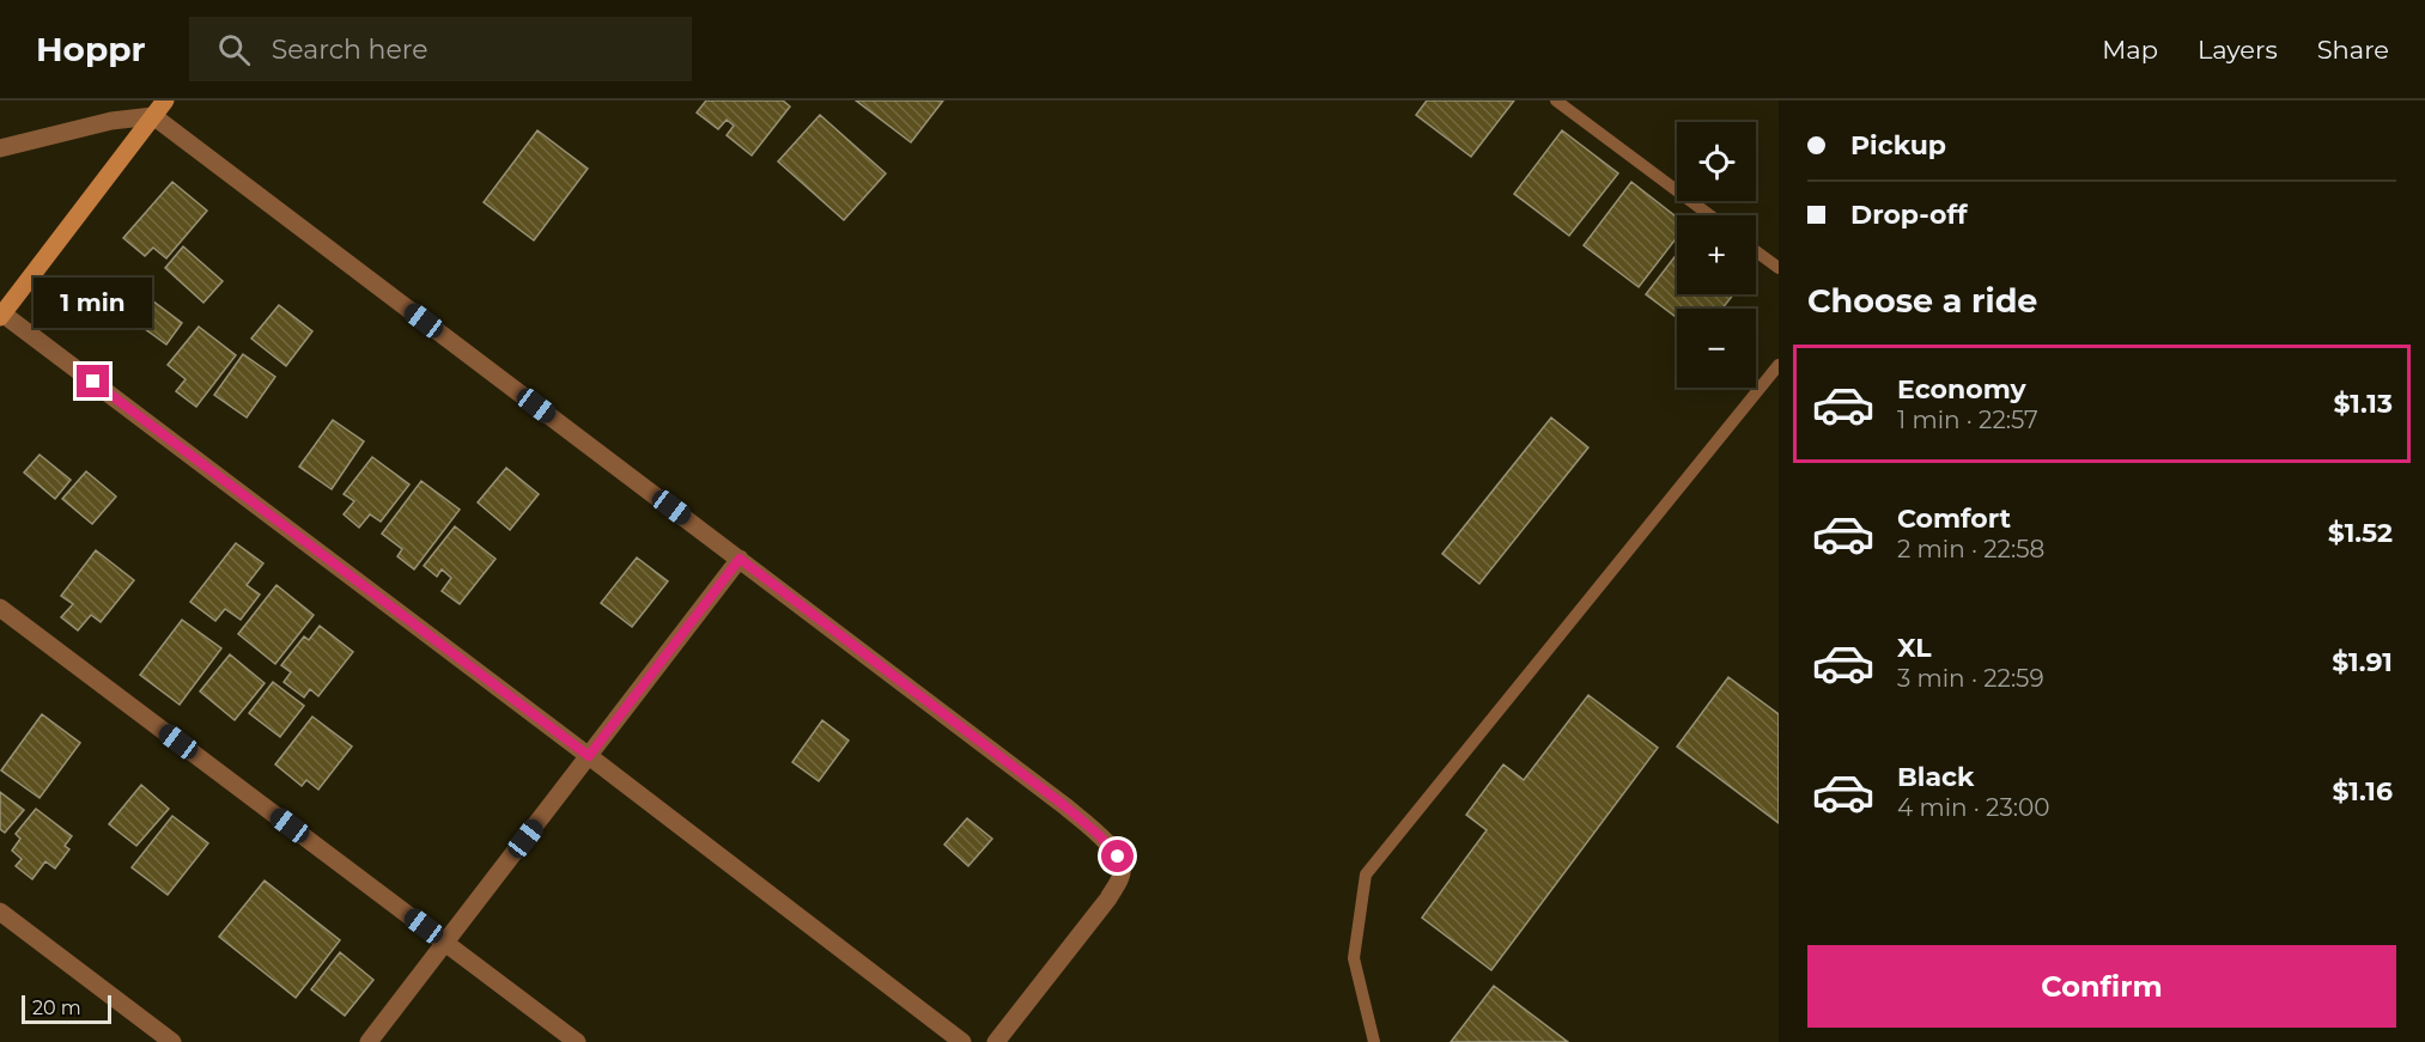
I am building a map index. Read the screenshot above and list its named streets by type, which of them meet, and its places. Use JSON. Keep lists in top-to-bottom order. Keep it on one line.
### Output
{"scale_bar":"20 m","page":{"header":"Hoppr","search":"Search here","nav":["Map","Layers","Share"],"banner":["Pickup","Drop-off"],"map_buttons":["+","−"],"heading":"Choose a ride","bubble":"1 min","list":[{"name":"Economy","note":"1 min · 22:57","value":"$1.13"},{"name":"Comfort","note":"2 min · 22:58","value":"$1.52"},{"name":"XL","note":"3 min · 22:59","value":"$1.91"},{"name":"Black","note":"4 min · 23:00","value":"$1.16"}],"buttons":"Confirm","scale":"20 m"}}
